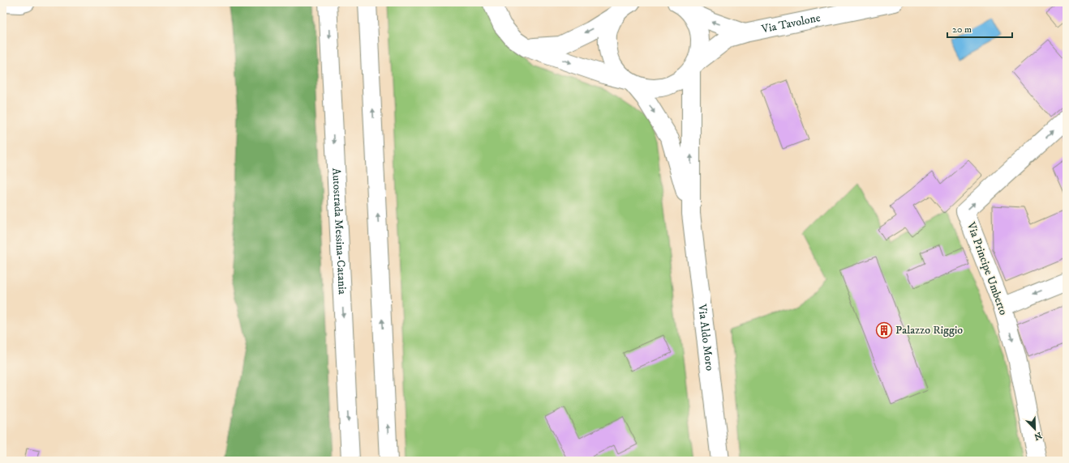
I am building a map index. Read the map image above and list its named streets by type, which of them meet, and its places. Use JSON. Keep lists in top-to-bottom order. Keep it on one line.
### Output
{"streets":{"main road":["Via Tavolone","Autostrada Messina-Catania","Via Principe Umberto","Via Aldo Moro"]},"places":{"building":["Palazzo Riggio"]},"scale_bar":"20 m","north":"bottom right"}
